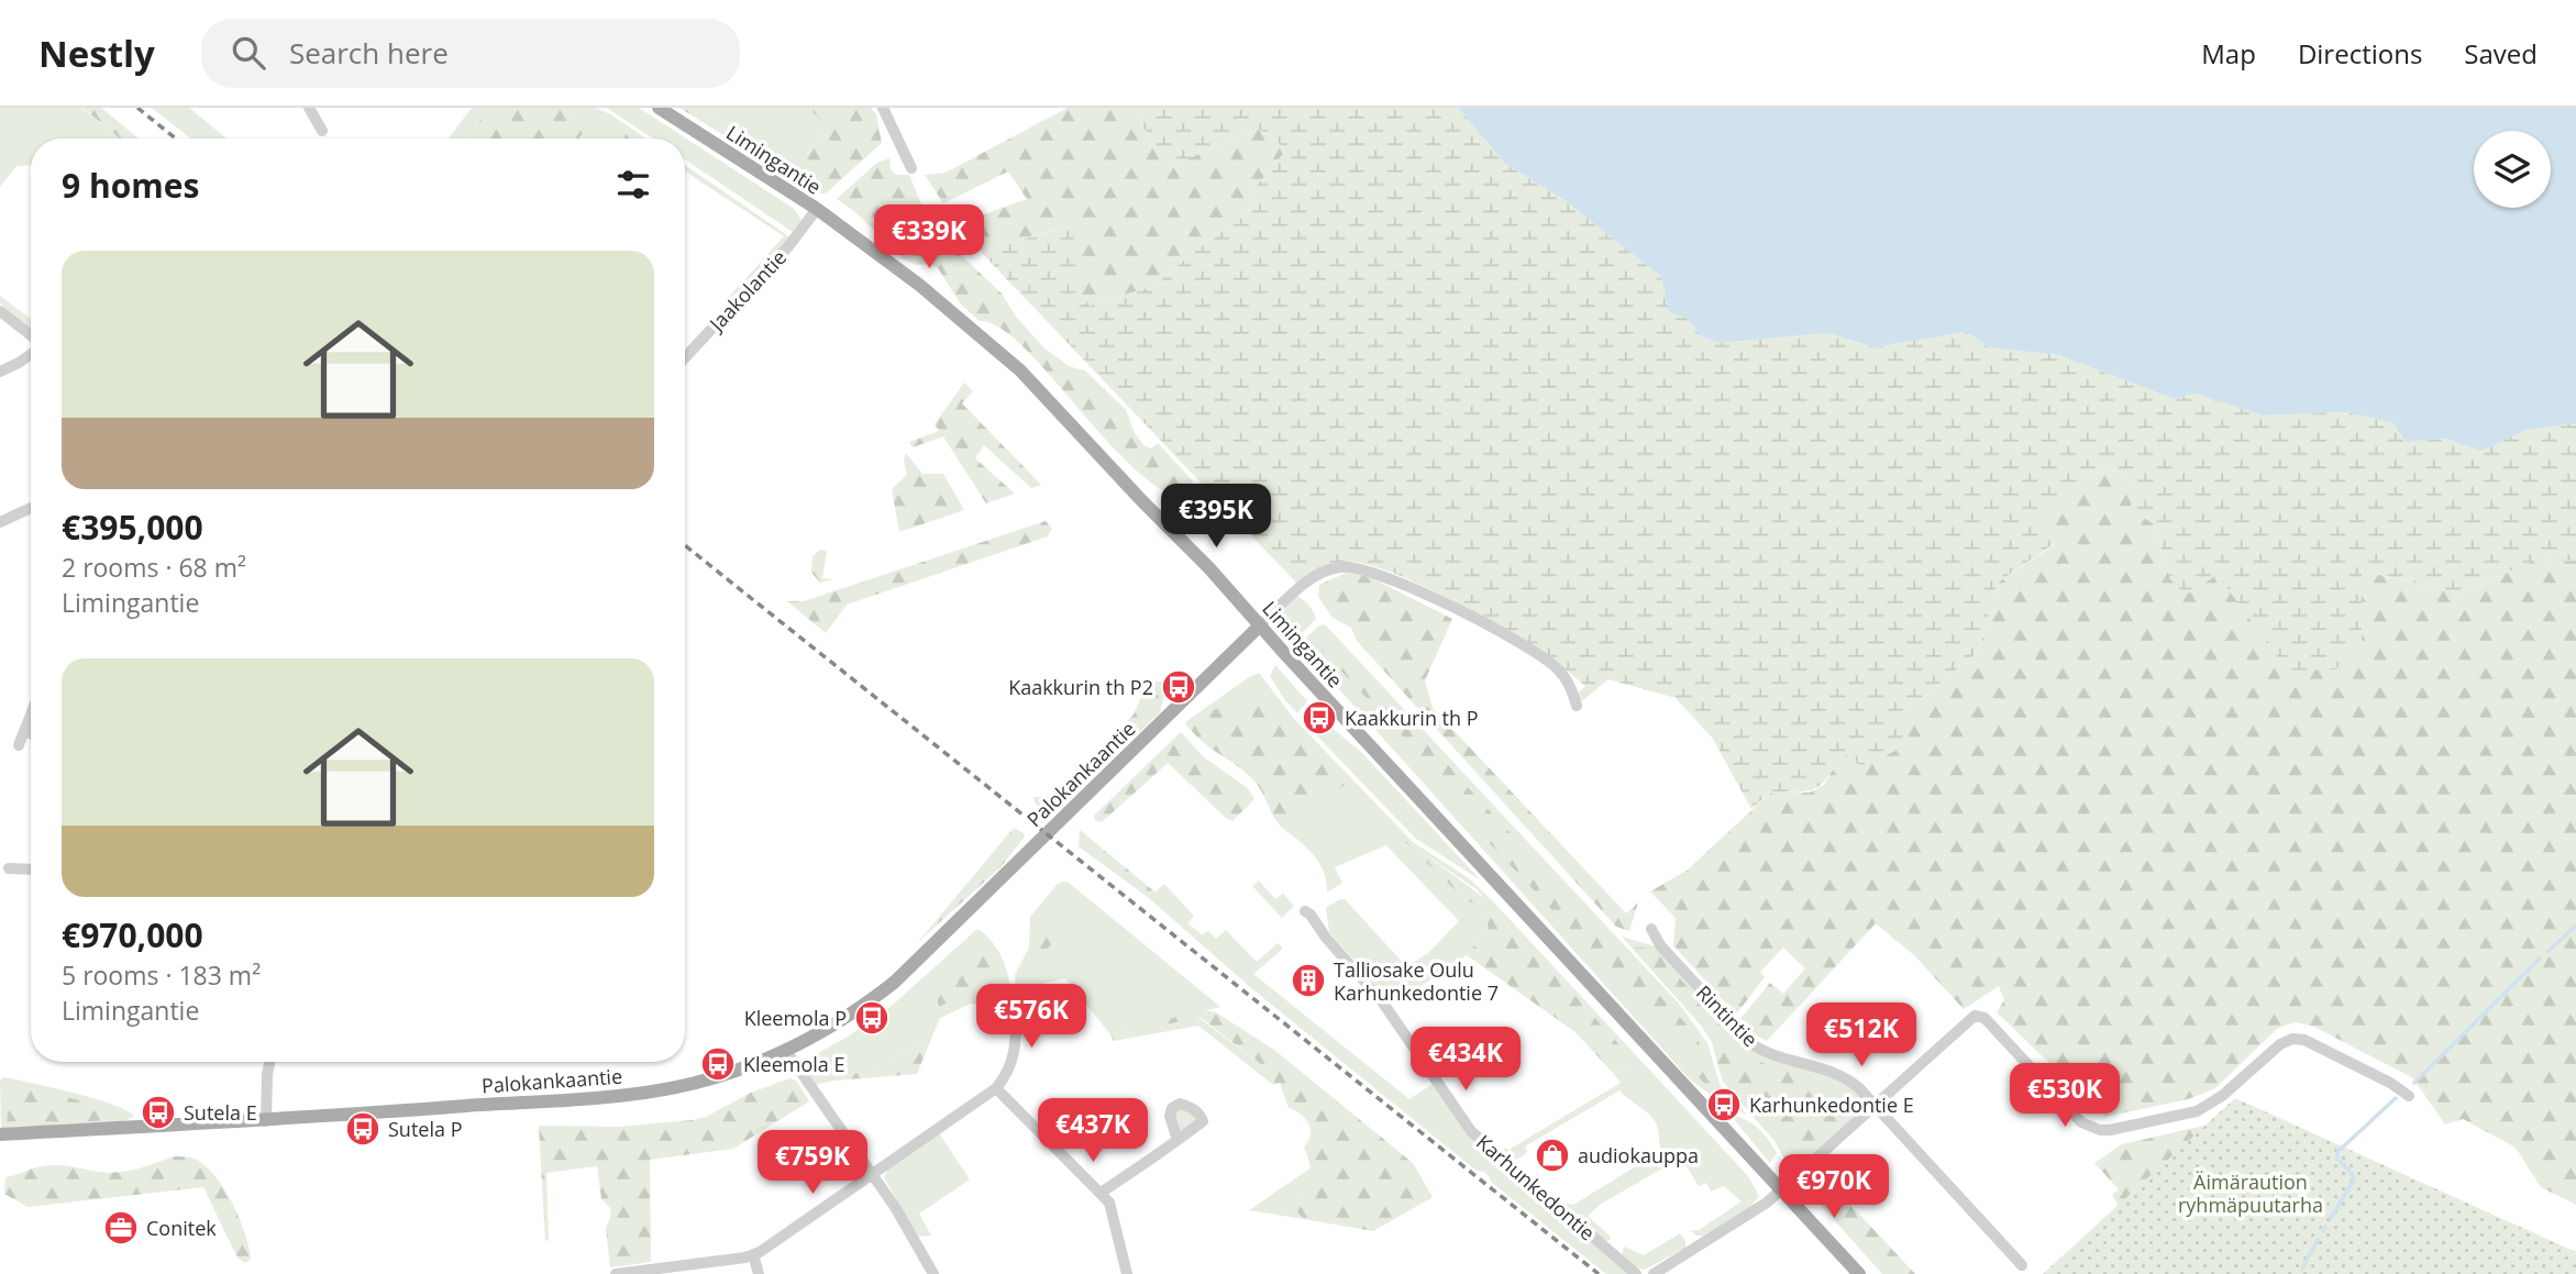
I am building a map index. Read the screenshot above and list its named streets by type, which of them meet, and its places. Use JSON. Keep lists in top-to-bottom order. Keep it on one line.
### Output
{"streets":{"main road":["Limingantie","Palokankaantie"],"street":["Jaakolantie","Rintintie","Karhunkedontie"]},"crossings":[["Limingantie","Jaakolantie"],["Limingantie","Palokankaantie"]],"parks":["Äimäraution ryhmäpuutarha"],"places":{"bus stop":["Kaakkurin th P2","Kaakkurin th P","Kleemola P","Kleemola E","Karhunkedontie E","Sutela E","Sutela P"],"building":["Talliosake Oulu Karhunkedontie 7"],"shop":["audiokauppa"],"office":["Conitek"]},"page":{"header":"Nestly","search":"Search here","nav":["Map","Directions","Saved"],"heading":"9 homes","price":["€339K","€395K","€576K","€512K","€434K","€530K","€437K","€759K","€970K"],"list":[{"name":"€395,000","note":"2 rooms · 68 m² · Limingantie"},{"name":"€970,000","note":"5 rooms · 183 m² · Limingantie"}]}}
